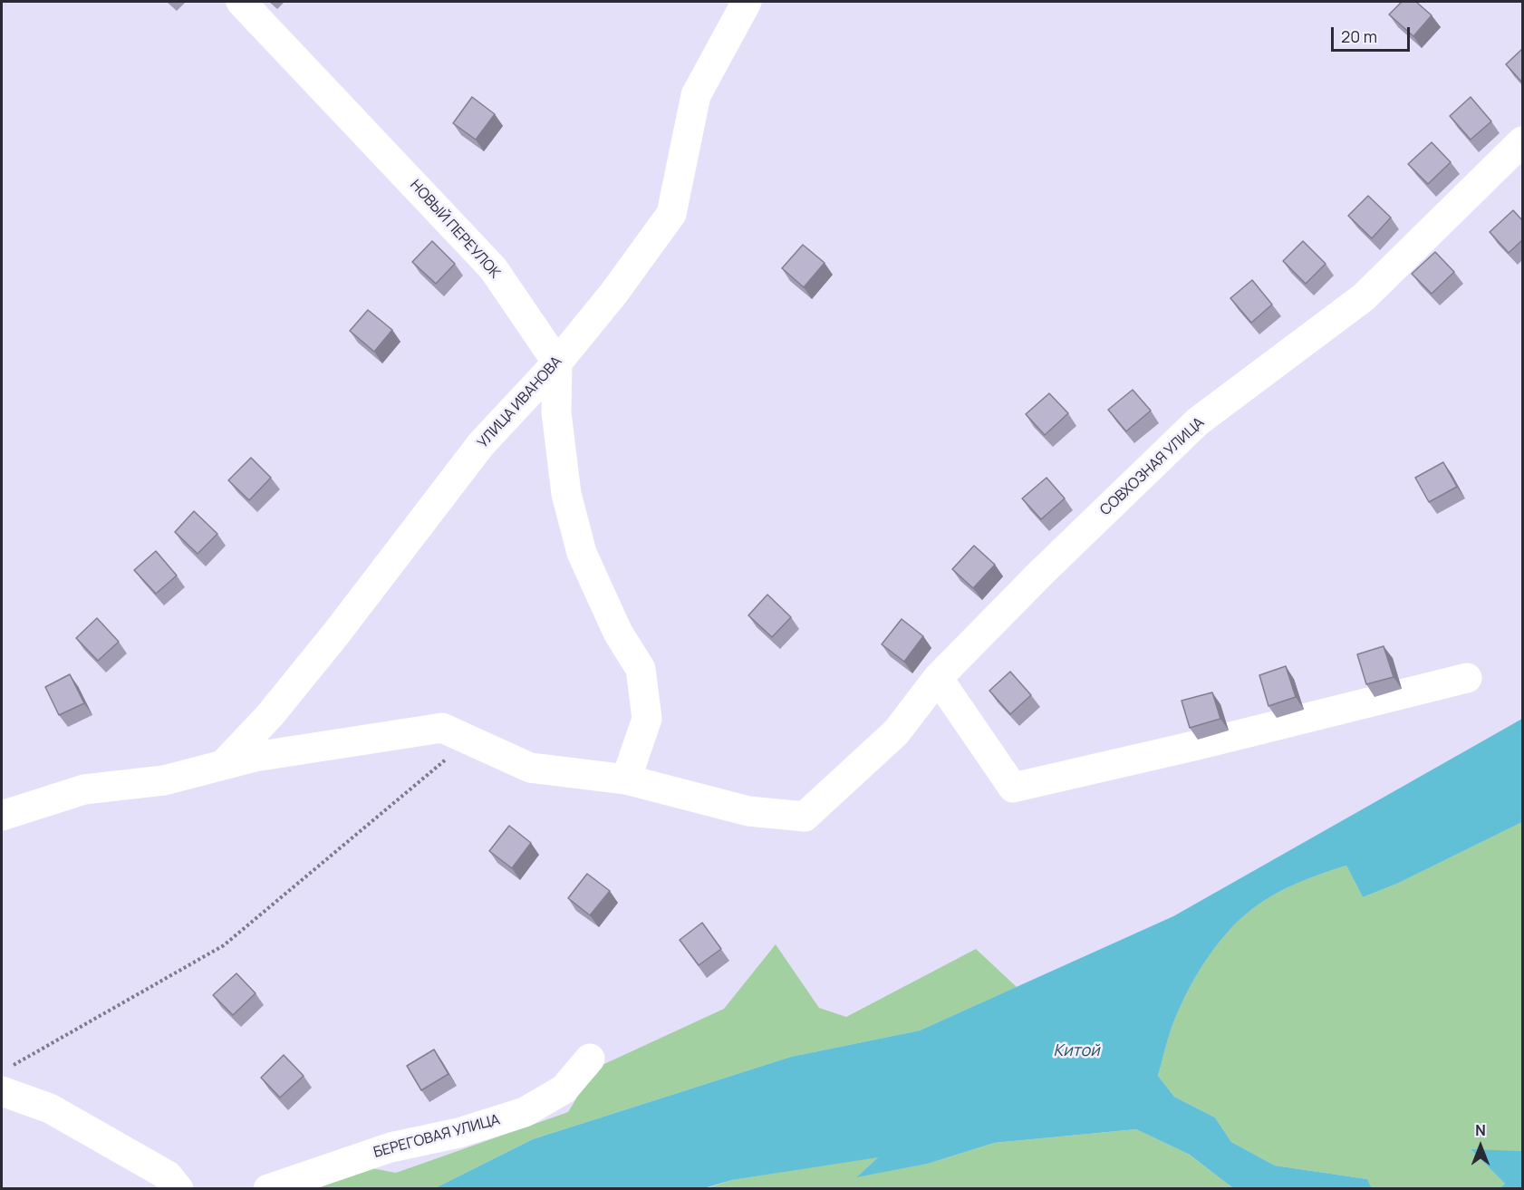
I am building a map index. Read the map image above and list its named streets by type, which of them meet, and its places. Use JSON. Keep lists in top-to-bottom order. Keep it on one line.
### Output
{"streets":{"street":["НОВЫЙ ПЕРЕУЛОК","УЛИЦА ИВАНОВА","СОВХОЗНАЯ УЛИЦА","БЕРЕГОВАЯ УЛИЦА"]},"crossings":[["НОВЫЙ ПЕРЕУЛОК","УЛИЦА ИВАНОВА"]],"water":["Китой"],"scale_bar":"20 m","north":"top"}
